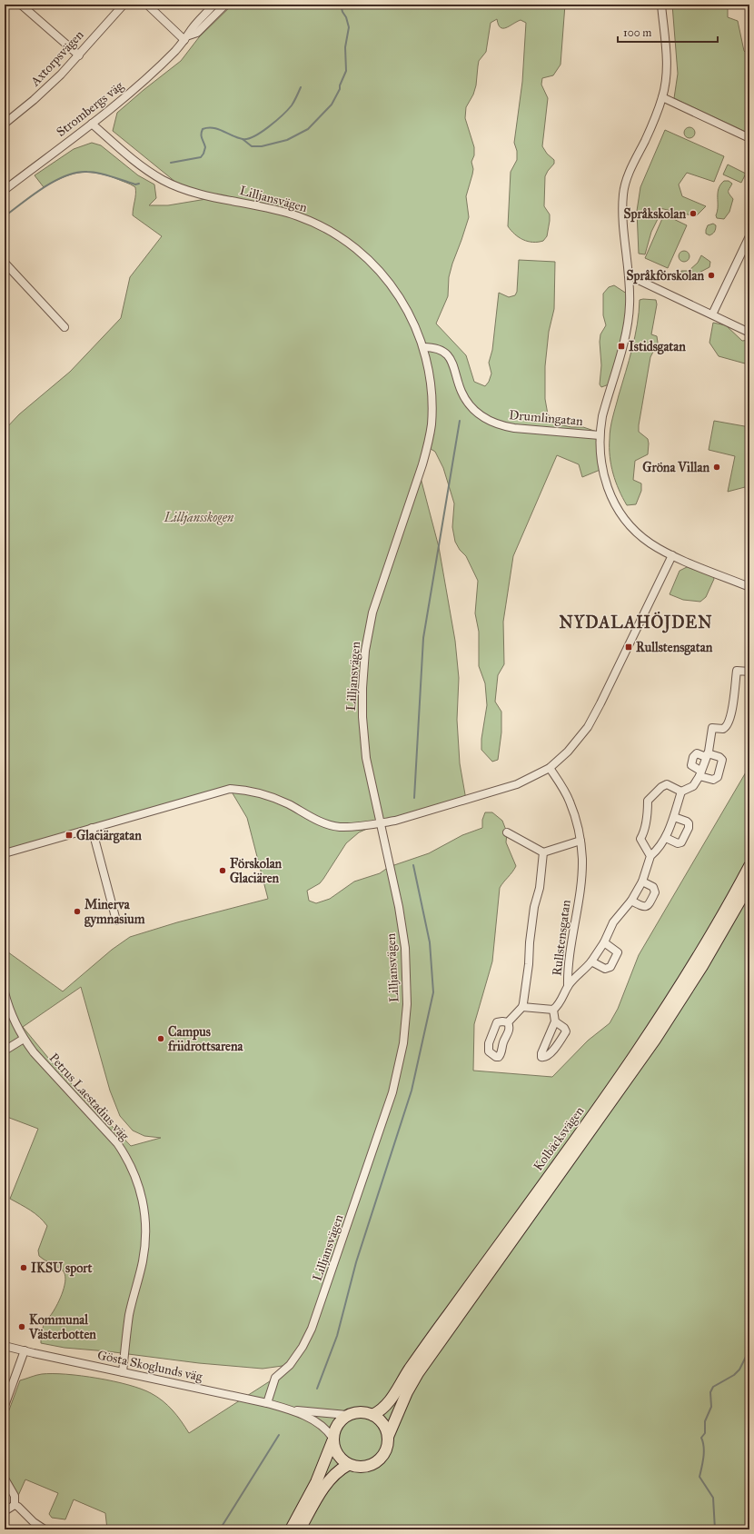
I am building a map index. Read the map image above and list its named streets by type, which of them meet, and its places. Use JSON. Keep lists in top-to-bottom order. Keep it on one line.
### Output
{"streets":{"highway":["Kolbäcksvägen"],"street":["Axtorpsvägen","Strombergs väg","Lilljansvägen","Drumlingatan","Rullstensgatan","Petrus Laestadius väg","Gösta Skoglunds väg"]},"crossings":[["Strombergs väg","Lilljansvägen"],["Lilljansvägen","Drumlingatan"],["Lilljansvägen","Gösta Skoglunds väg"],["Petrus Laestadius väg","Gösta Skoglunds väg"],["Kolbäcksvägen","Gösta Skoglunds väg"]],"districts":["NYDALAHÖJDEN"],"parks":["Lilljansskogen"],"places":{"other":["Språkskolan","Språkförskolan","Gröna Villan","Förskolan Glaciären","Minerva gymnasium","Campus friidrottsarena","IKSU sport","Kommunal Västerbotten"],"transit":["Istidsgatan","Rullstensgatan","Glaciärgatan"]},"scale_bar":"100 m"}
